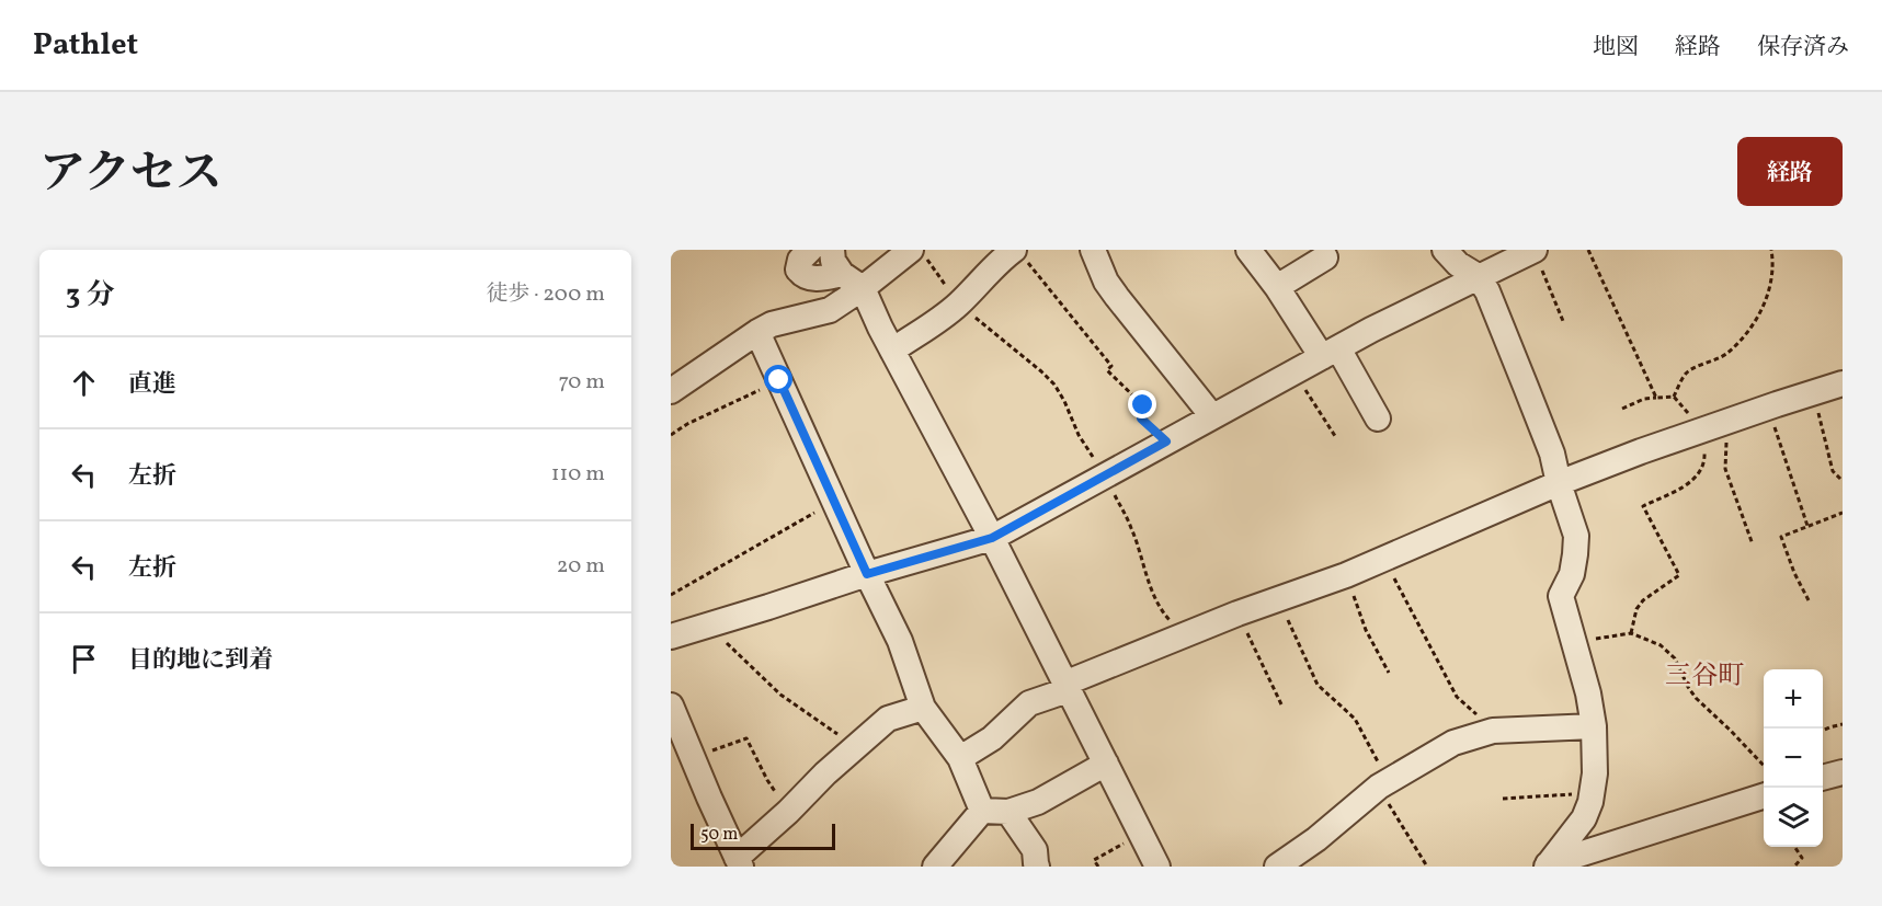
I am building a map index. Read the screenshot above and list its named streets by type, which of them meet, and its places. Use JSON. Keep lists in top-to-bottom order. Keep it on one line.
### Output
{"districts":["三谷町"],"scale_bar":"50 m","page":{"header":"Pathlet","nav":["地図","経路","保存済み"],"title":"アクセス","buttons":"経路","heading":["3 分","徒歩 · 200 m"],"list":[["直進","70 m"],["左折","110 m"],["左折","20 m"],"目的地に到着"],"map_buttons":["+","−"],"scale":"50 m"}}
